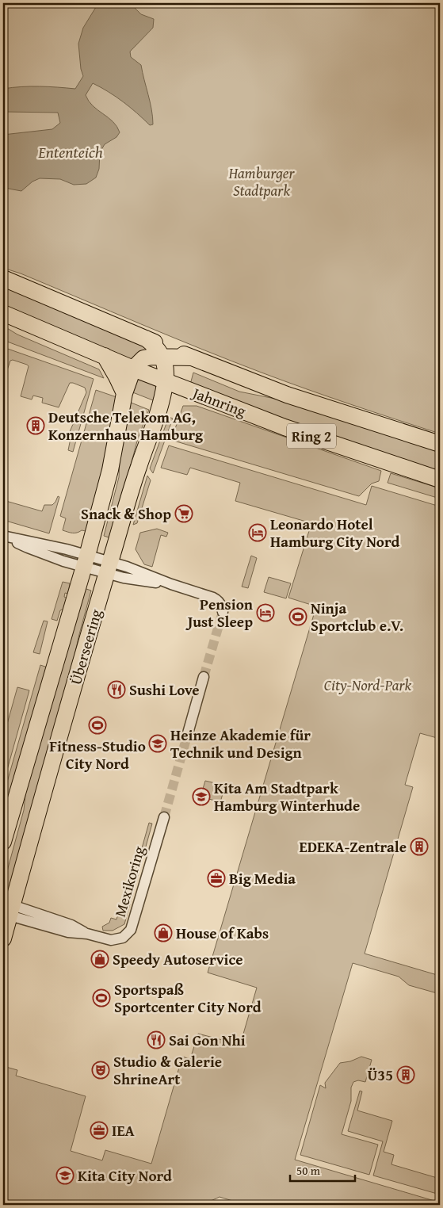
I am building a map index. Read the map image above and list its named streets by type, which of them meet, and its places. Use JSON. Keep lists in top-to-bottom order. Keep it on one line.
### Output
{"streets":{"main road":["Jahnring","Ring 2","Überseering"],"street":["Mexikoring"]},"crossings":[["Jahnring","Überseering"],["Überseering","Mexikoring"]],"water":["Ententeich"],"parks":["Hamburger Stadtpark","City-Nord-Park"],"places":{"building":["Deutsche Telekom AG, Konzernhaus Hamburg","EDEKA-Zentrale","Ü35"],"supermarket":["Snack & Shop"],"hotel":["Leonardo Hotel Hamburg City Nord","Pension Just Sleep"],"sports":["Ninja Sportclub e.V.","Fitness-Studio City Nord","Sportspaß Sportcenter City Nord"],"restaurant":["Sushi Love","Sai Gon Nhi"],"school or university":["Heinze Akademie für Technik und Design","Kita Am Stadtpark Hamburg Winterhude","Kita City Nord"],"office":["Big Media","IEA"],"shop":["House of Kabs","Speedy Autoservice"],"theatre":["Studio & Galerie ShrineArt"]},"scale_bar":"50 m"}
